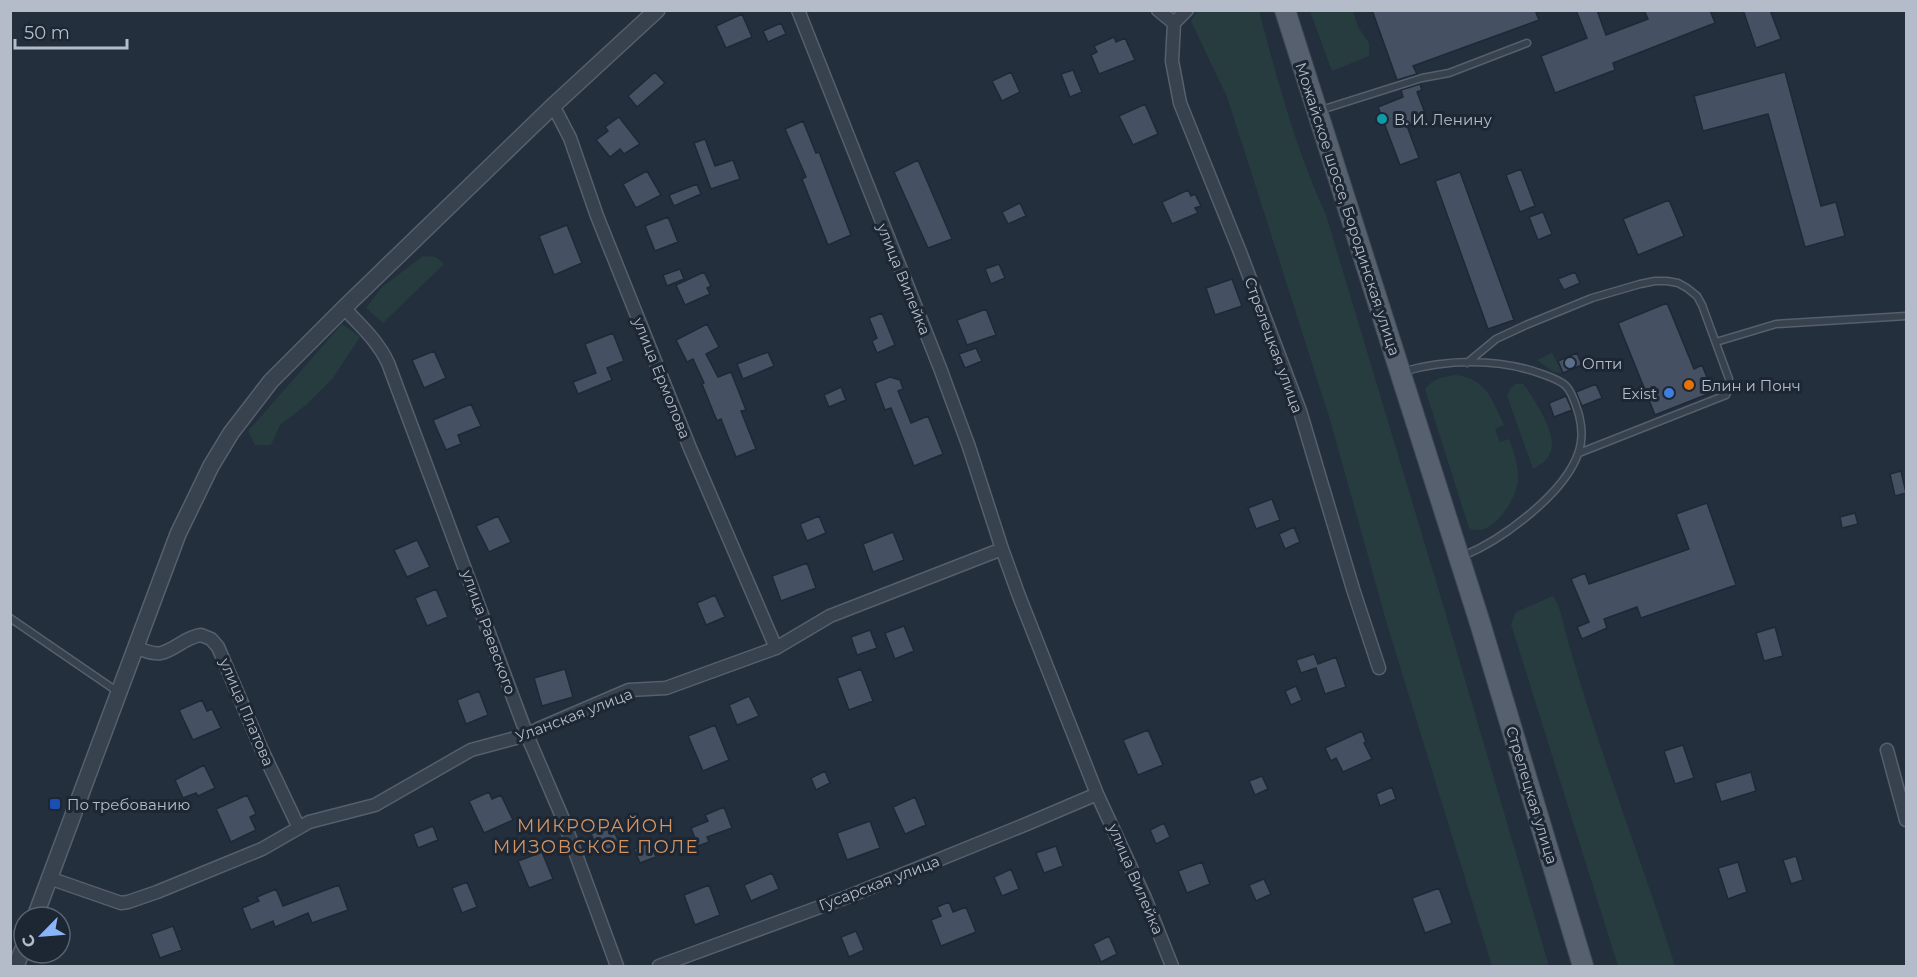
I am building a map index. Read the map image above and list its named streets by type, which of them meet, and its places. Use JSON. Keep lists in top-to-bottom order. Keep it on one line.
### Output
{"streets":{"main road":["Можайское шоссе, Бородинская улица","Стрелецкая улица"],"street":["улица Вилейка","улица Ермолова","улица Раевского","улица Платова","Уланская улица","Гусарская улица"]},"crossings":[["Можайское шоссе, Бородинская улица","Стрелецкая улица"],["улица Вилейка","Уланская улица"],["улица Вилейка","Гусарская улица"],["улица Ермолова","Уланская улица"],["улица Раевского","Уланская улица"],["улица Платова","Уланская улица"]],"districts":["МИКРОРАЙОН МИЗОВСКОЕ ПОЛЕ"],"places":{"other":["В. И. Ленину","Опти","Блин и Понч","Exist"],"transit":["По требованию"]},"scale_bar":"50 m","north":"bottom left"}
